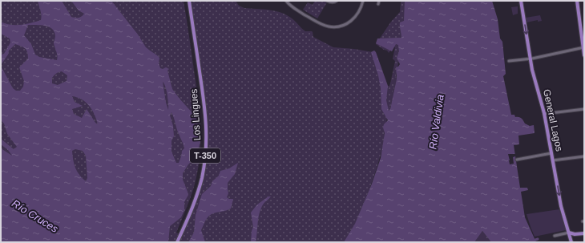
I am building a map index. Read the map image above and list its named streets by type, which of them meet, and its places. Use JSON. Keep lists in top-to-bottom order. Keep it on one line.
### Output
{"streets":{"main road":["Los Lingues","General Lagos","T-350"]},"one_way":["General Lagos"],"water":["Río Valdivia","Río Cruces"]}
